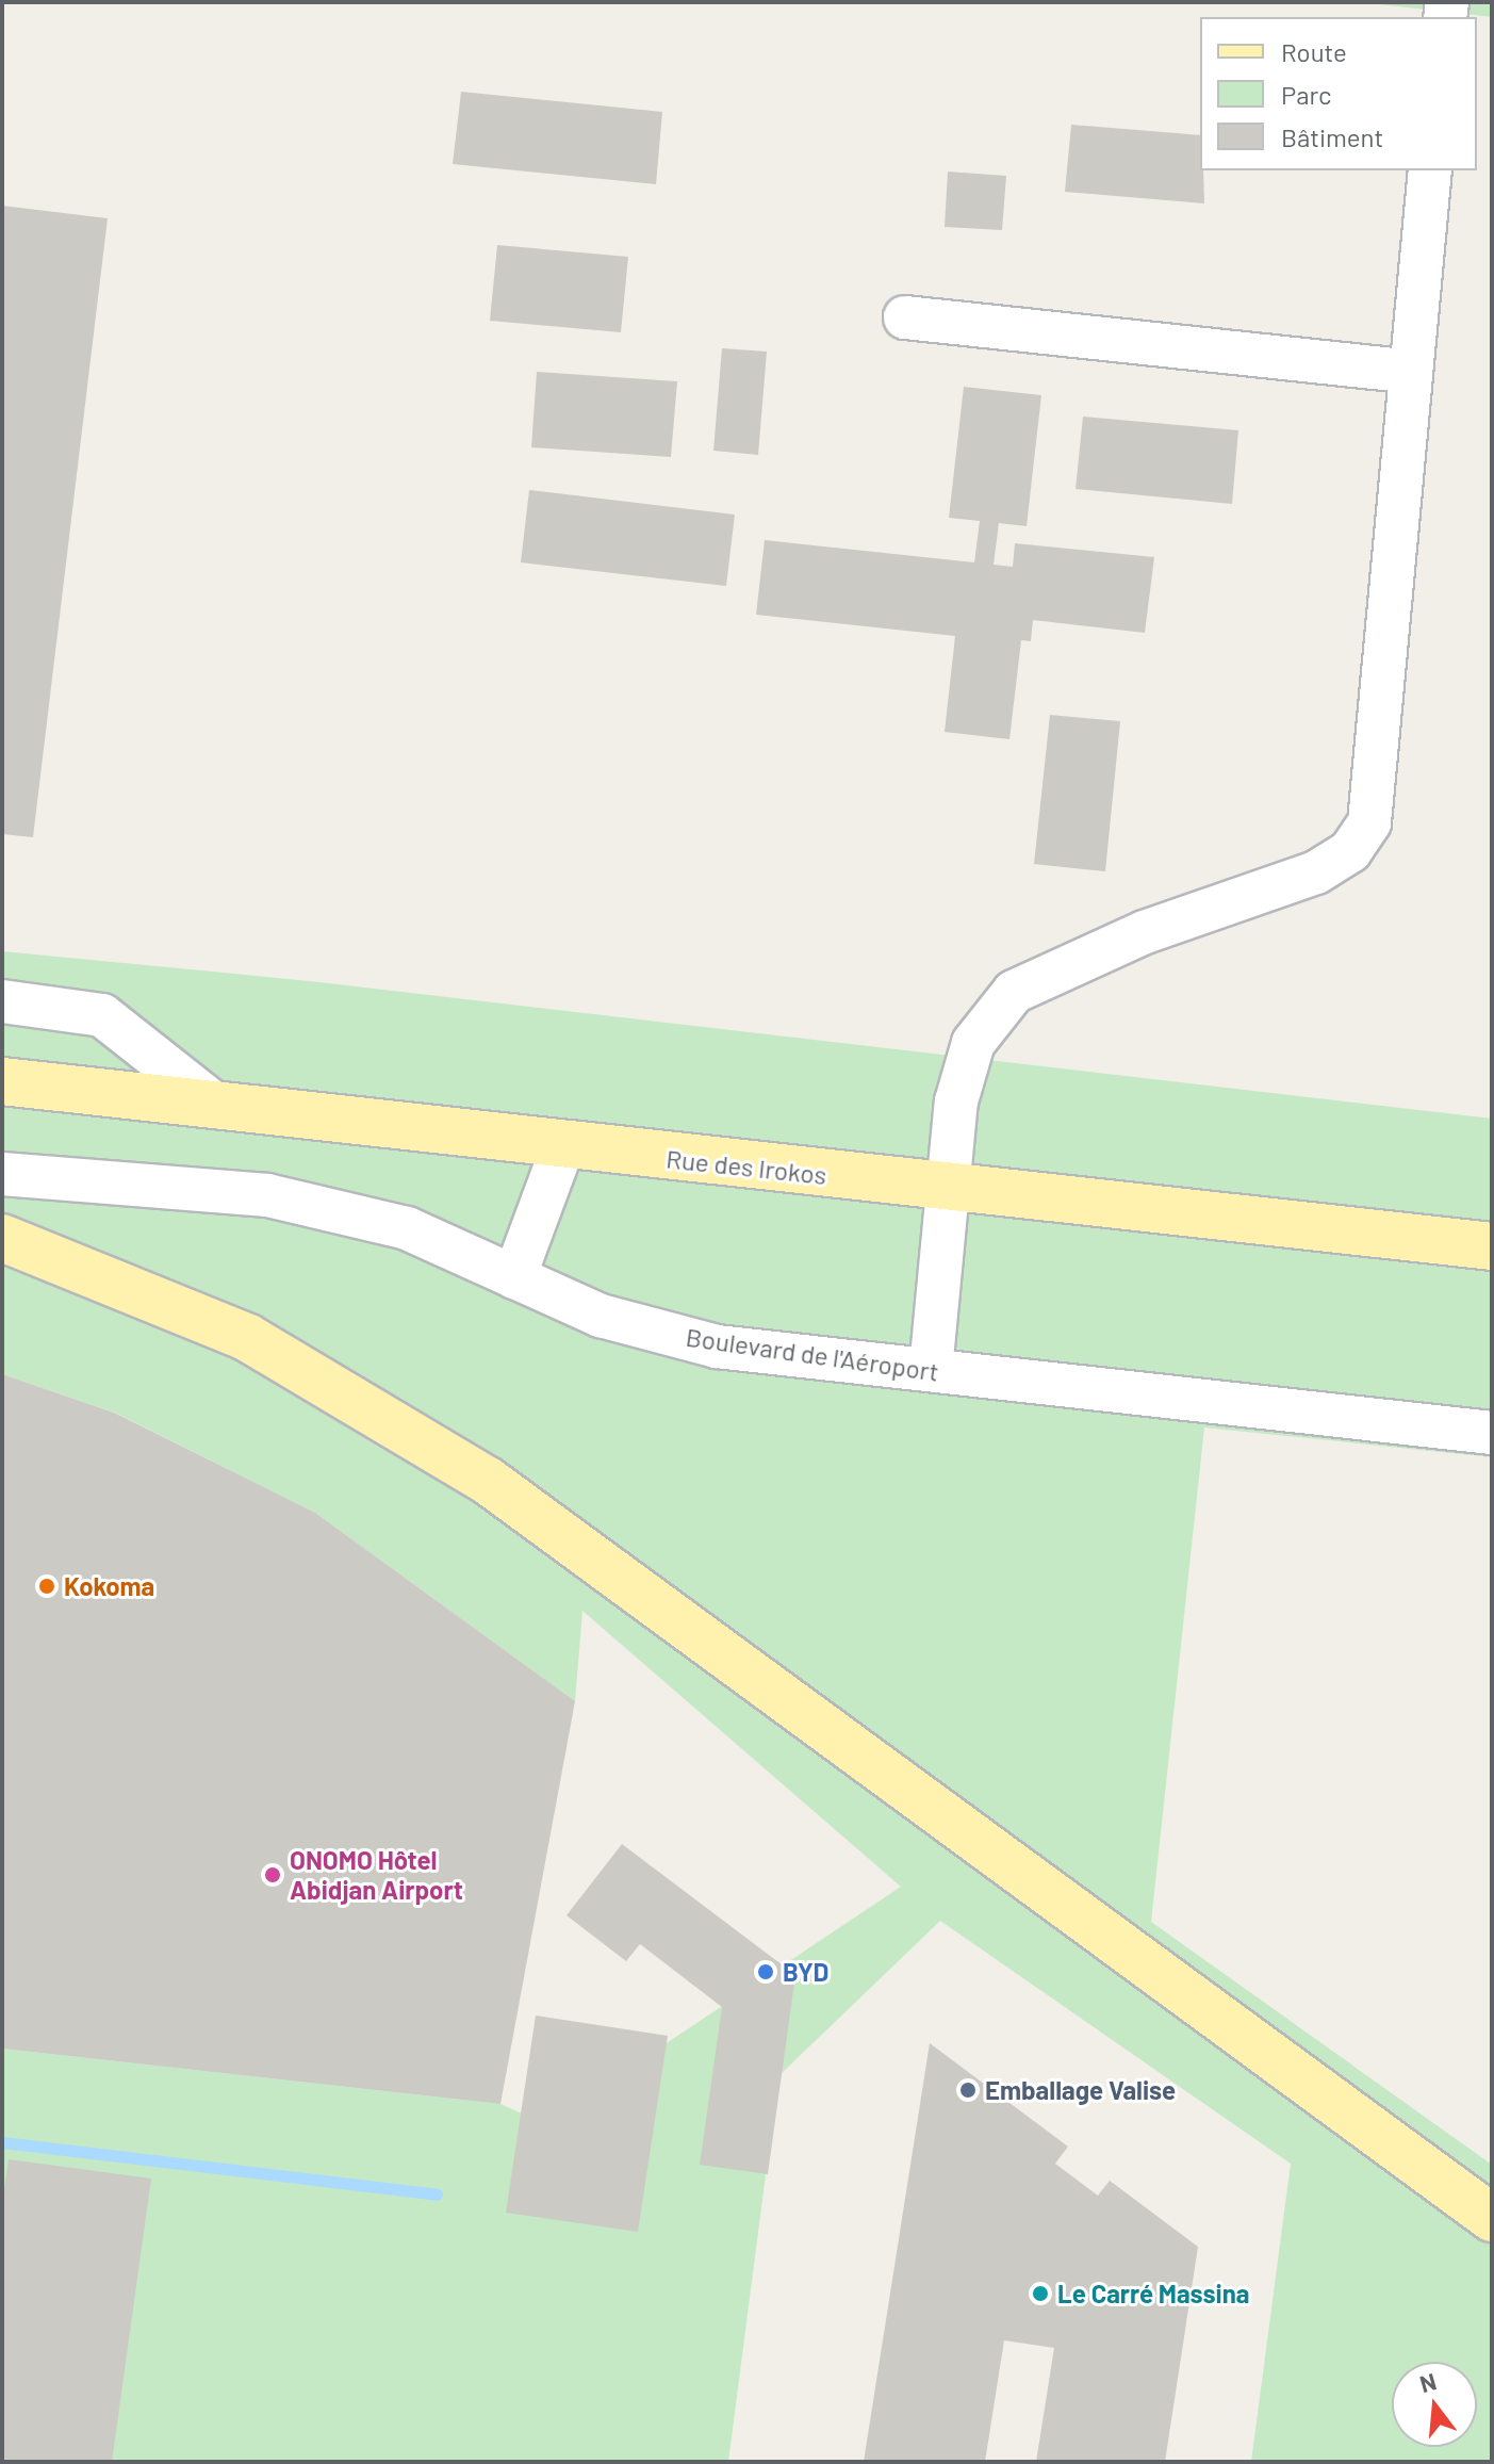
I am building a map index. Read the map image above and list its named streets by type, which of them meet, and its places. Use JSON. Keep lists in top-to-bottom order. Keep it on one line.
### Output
{"streets":{"main road":["Rue des Irokos"],"street":["Boulevard de l'Aéroport"]},"places":["Kokoma","ONOMO Hôtel Abidjan Airport","BYD","Emballage Valise","Le Carré Massina"],"legend":["Route","Parc","Bâtiment"],"north":"top"}
